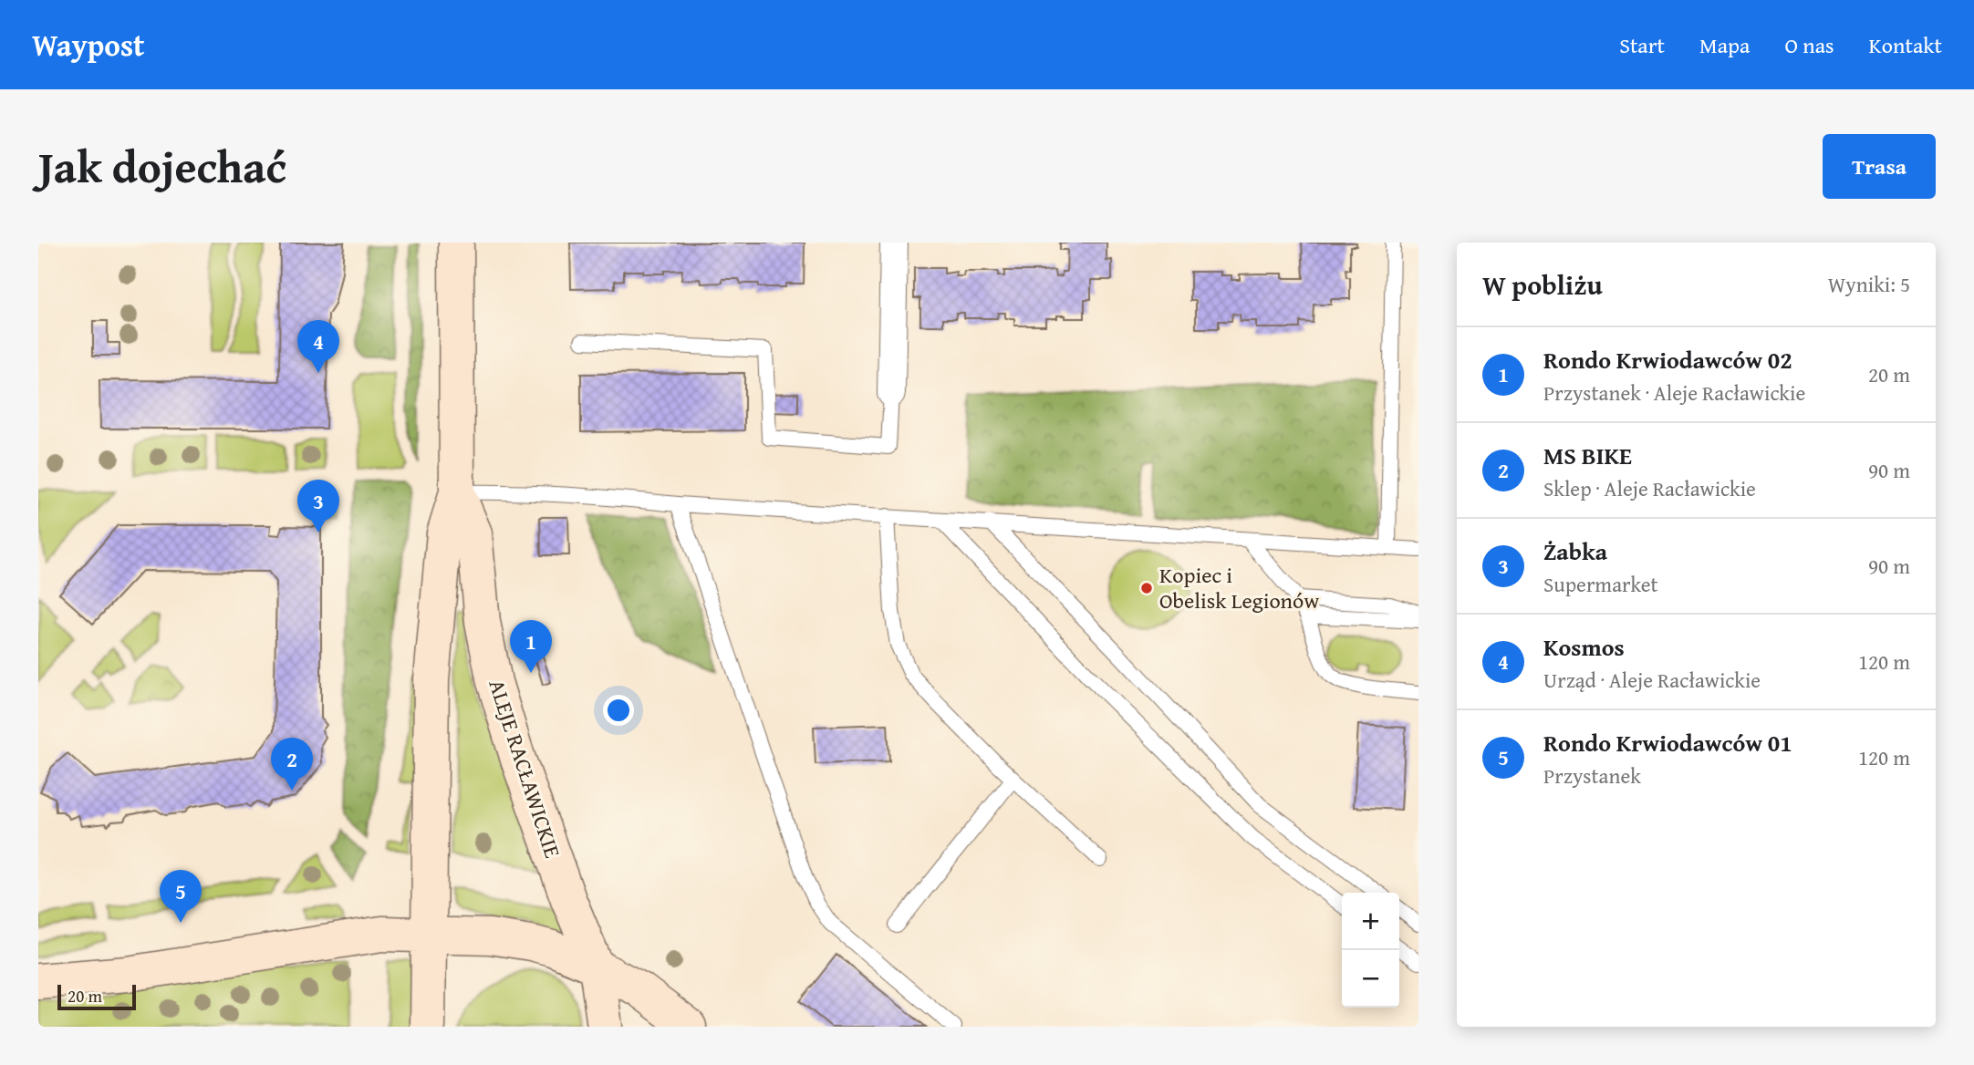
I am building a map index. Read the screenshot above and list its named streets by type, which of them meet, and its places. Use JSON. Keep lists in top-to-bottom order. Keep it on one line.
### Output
{"streets":{"street":["ALEJE RACŁAWICKIE"]},"places":["Kopiec i Obelisk Legionów"],"scale_bar":"20 m","page":{"header":"Waypost","nav":["Start","Mapa","O nas","Kontakt"],"title":"Jak dojechać","buttons":"Trasa","heading":["W pobliżu","Wyniki: 5"],"pins":["4","3","1","2","5"],"list":[{"mark":"1","name":"Rondo Krwiodawców 02","note":"Przystanek · Aleje Racławickie","value":"20 m"},{"mark":"2","name":"MS BIKE","note":"Sklep · Aleje Racławickie","value":"90 m"},{"mark":"3","name":"Żabka","note":"Supermarket","value":"90 m"},{"mark":"4","name":"Kosmos","note":"Urząd · Aleje Racławickie","value":"120 m"},{"mark":"5","name":"Rondo Krwiodawców 01","note":"Przystanek","value":"120 m"}],"map_buttons":["+","−"],"scale":"20 m"}}
